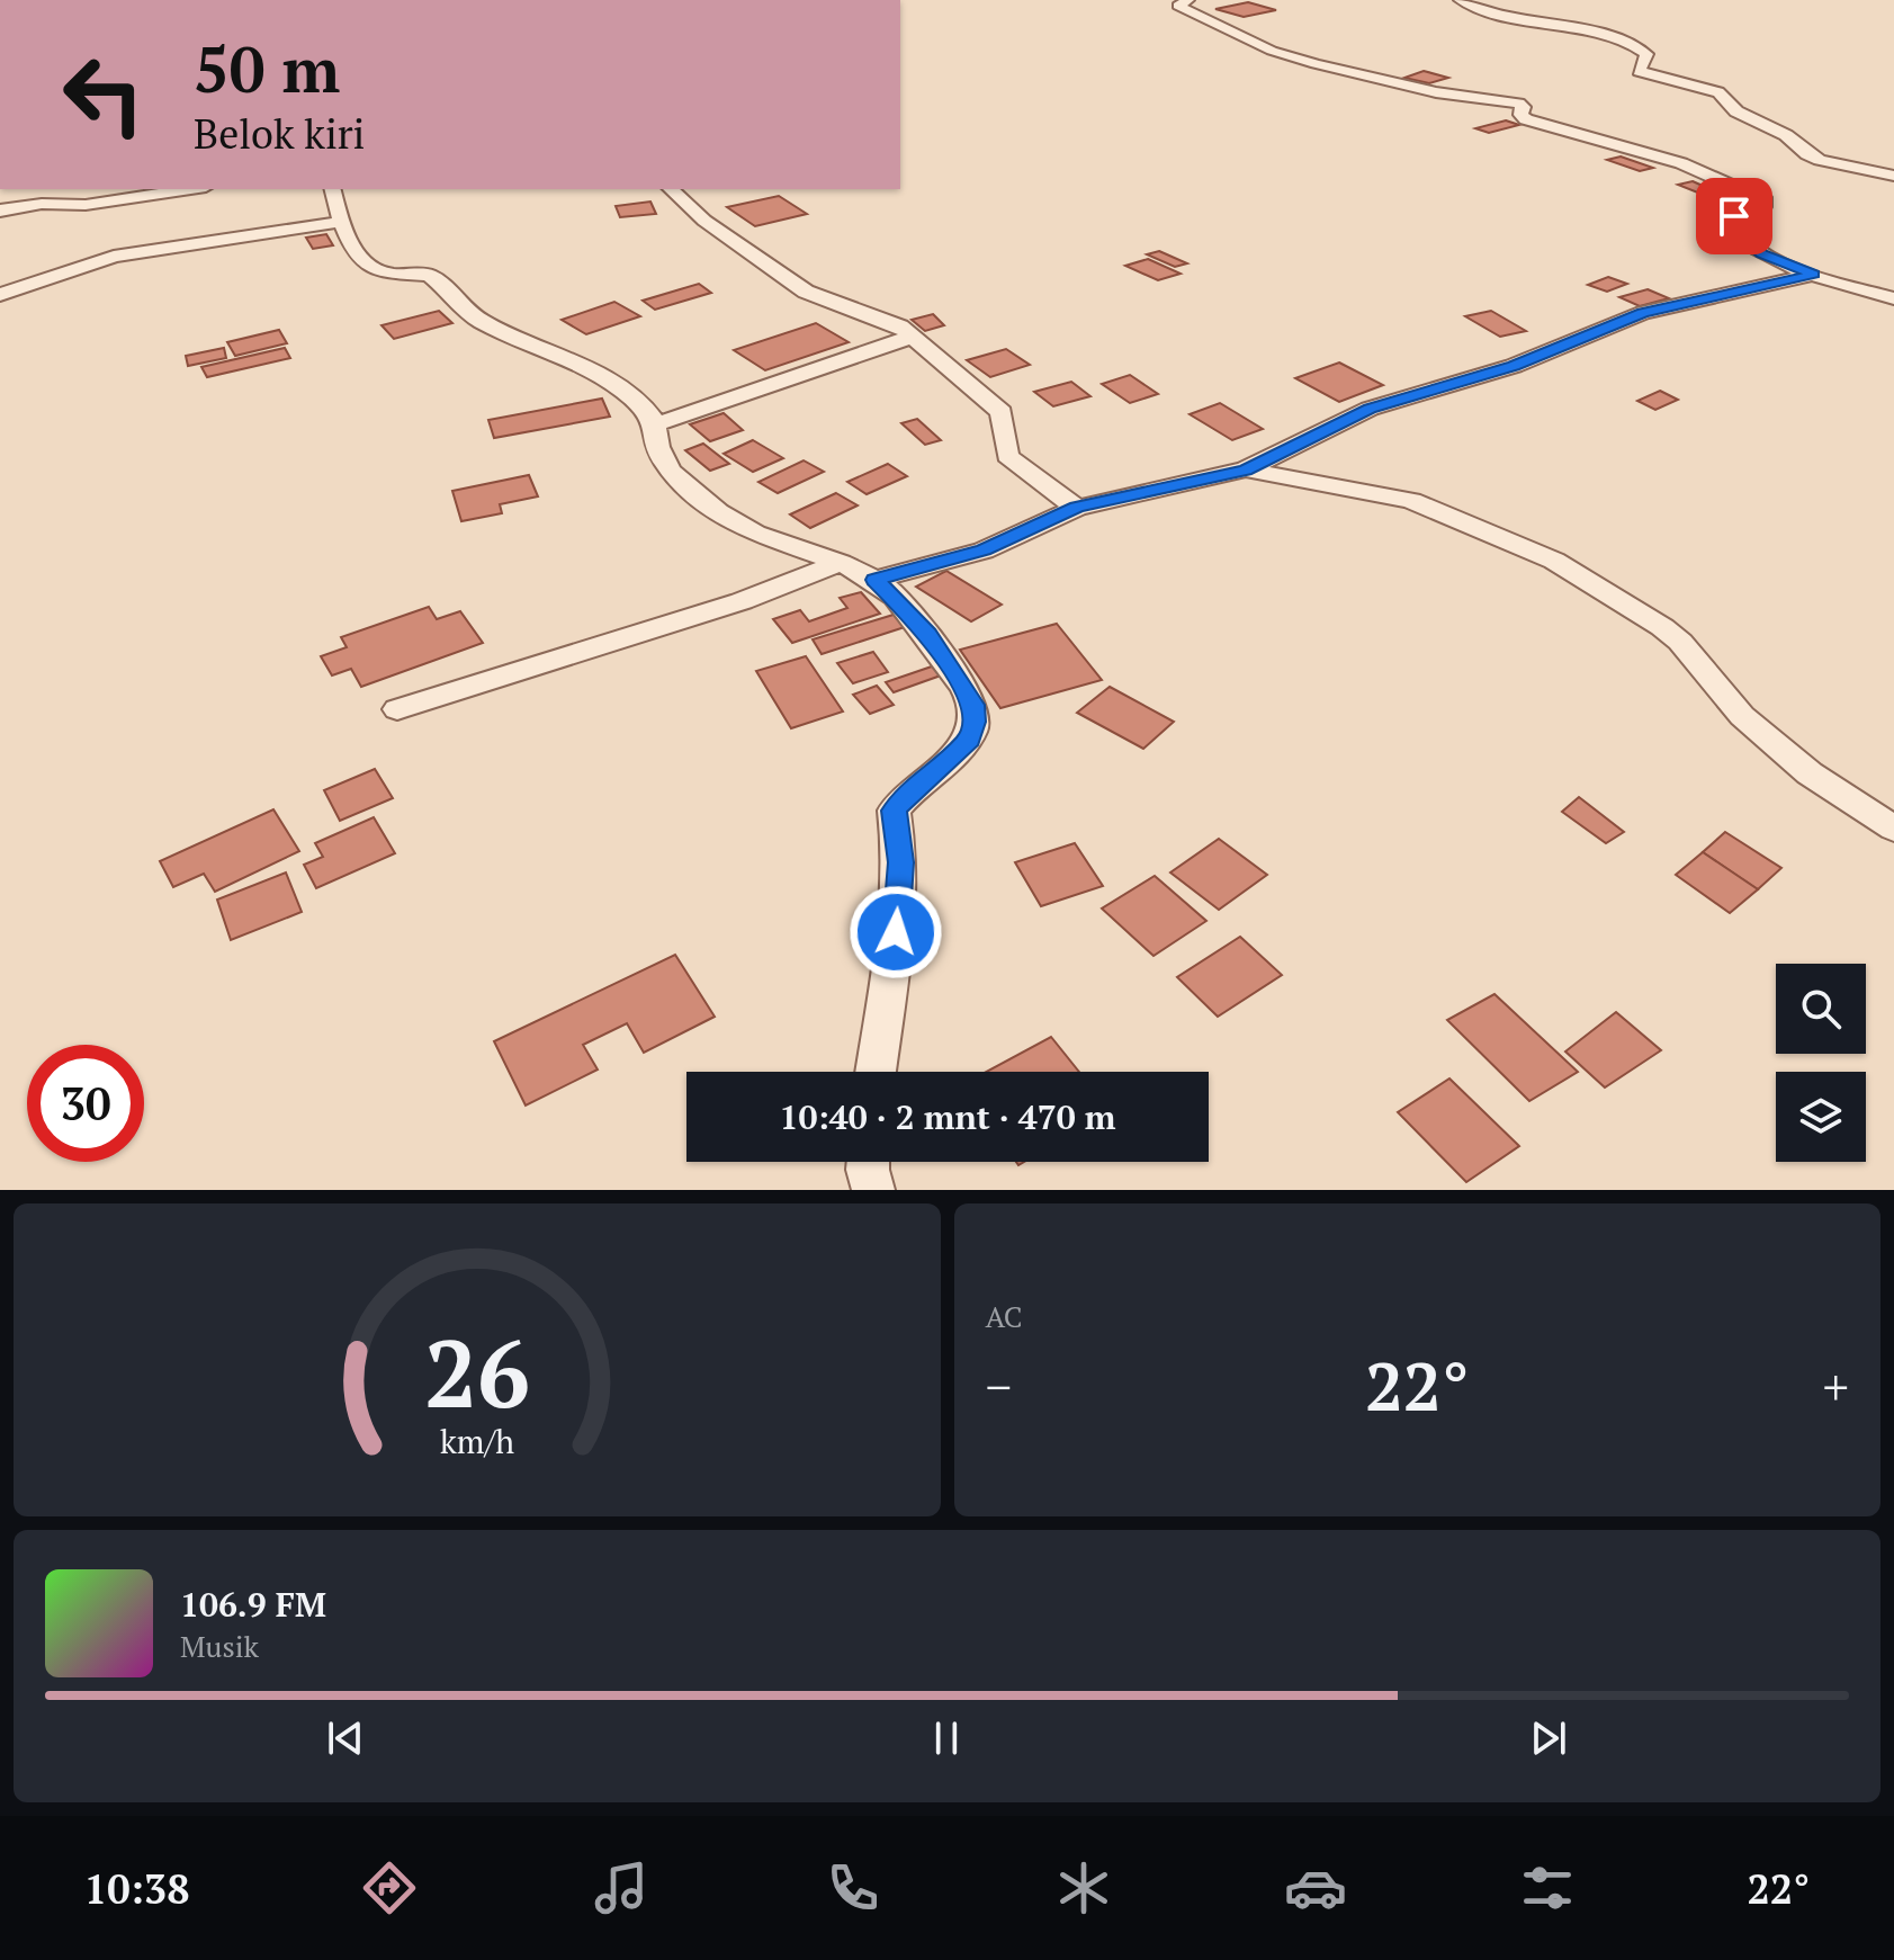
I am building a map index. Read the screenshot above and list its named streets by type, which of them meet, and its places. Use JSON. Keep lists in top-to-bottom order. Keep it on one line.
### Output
{"page":{"turn":["50 m","Belok kiri"],"limit":"30","trip":"10:40 · 2 mnt · 470 m","tile":"AC","heat":["−","22°","+"],"song":["106.9 FM","Musik"],"tabs":["10:38","22°"],"gauge":["26","km/h"]}}
